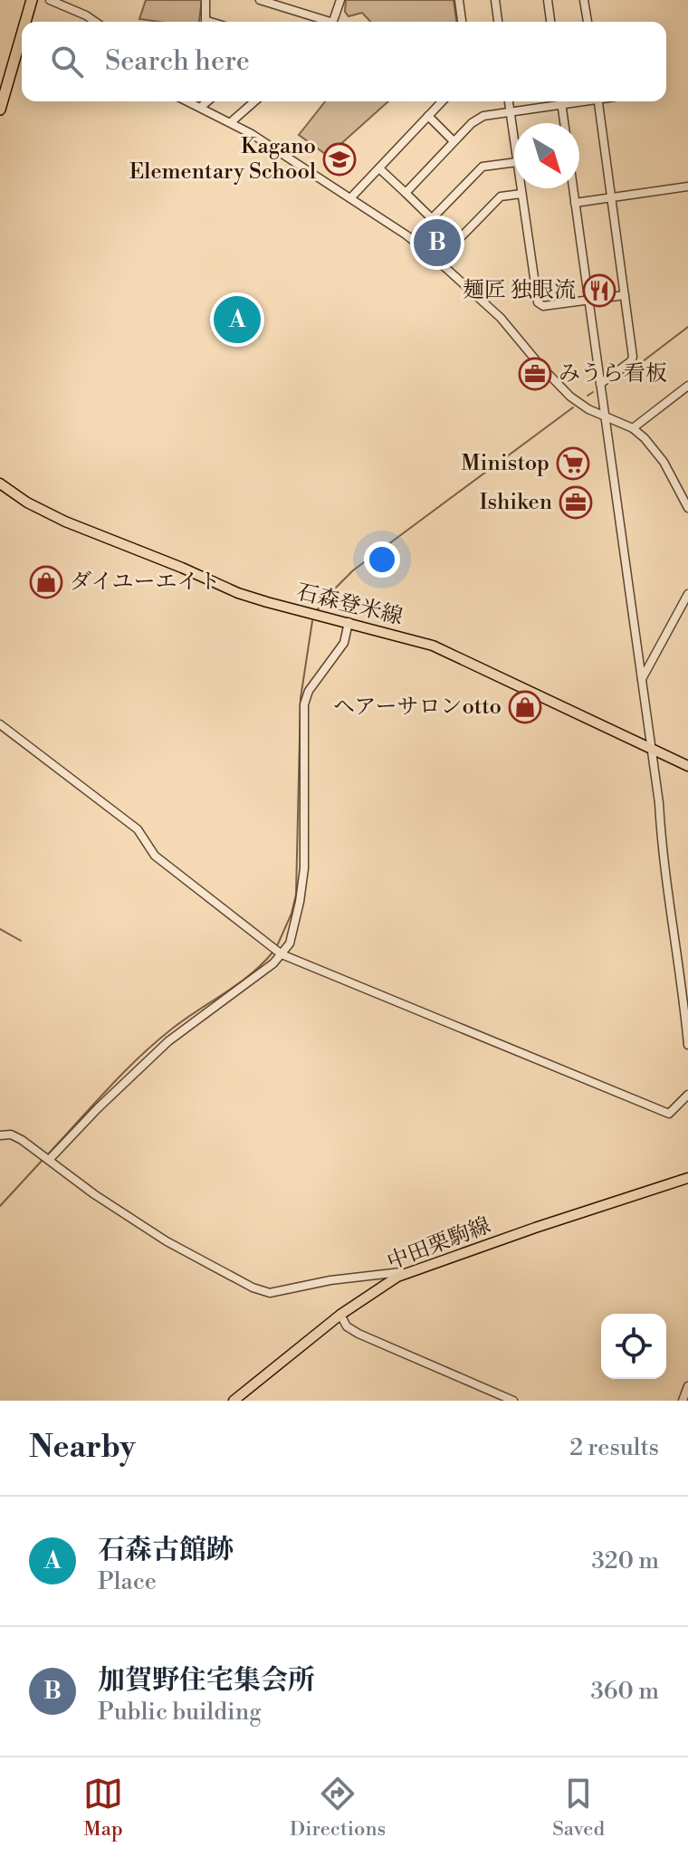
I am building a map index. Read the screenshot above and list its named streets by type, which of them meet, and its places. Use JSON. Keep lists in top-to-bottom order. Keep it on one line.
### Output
{"streets":{"main road":["石森登米線","中田栗駒線"]},"places":{"school or university":["Kagano Elementary School"],"restaurant":["麺匠 独眼流"],"office":["みうら看板","Ishiken"],"supermarket":["Ministop"],"shop":["ダイユーエイト","ヘアーサロンotto"]},"north":"bottom right","page":{"search":"Search here","pins":["B","A"],"heading":["Nearby","2 results"],"list":[{"mark":"A","name":"石森古館跡","note":"Place","value":"320 m"},{"mark":"B","name":"加賀野住宅集会所","note":"Public building","value":"360 m"}],"nav":["Map","Directions","Saved"]}}
